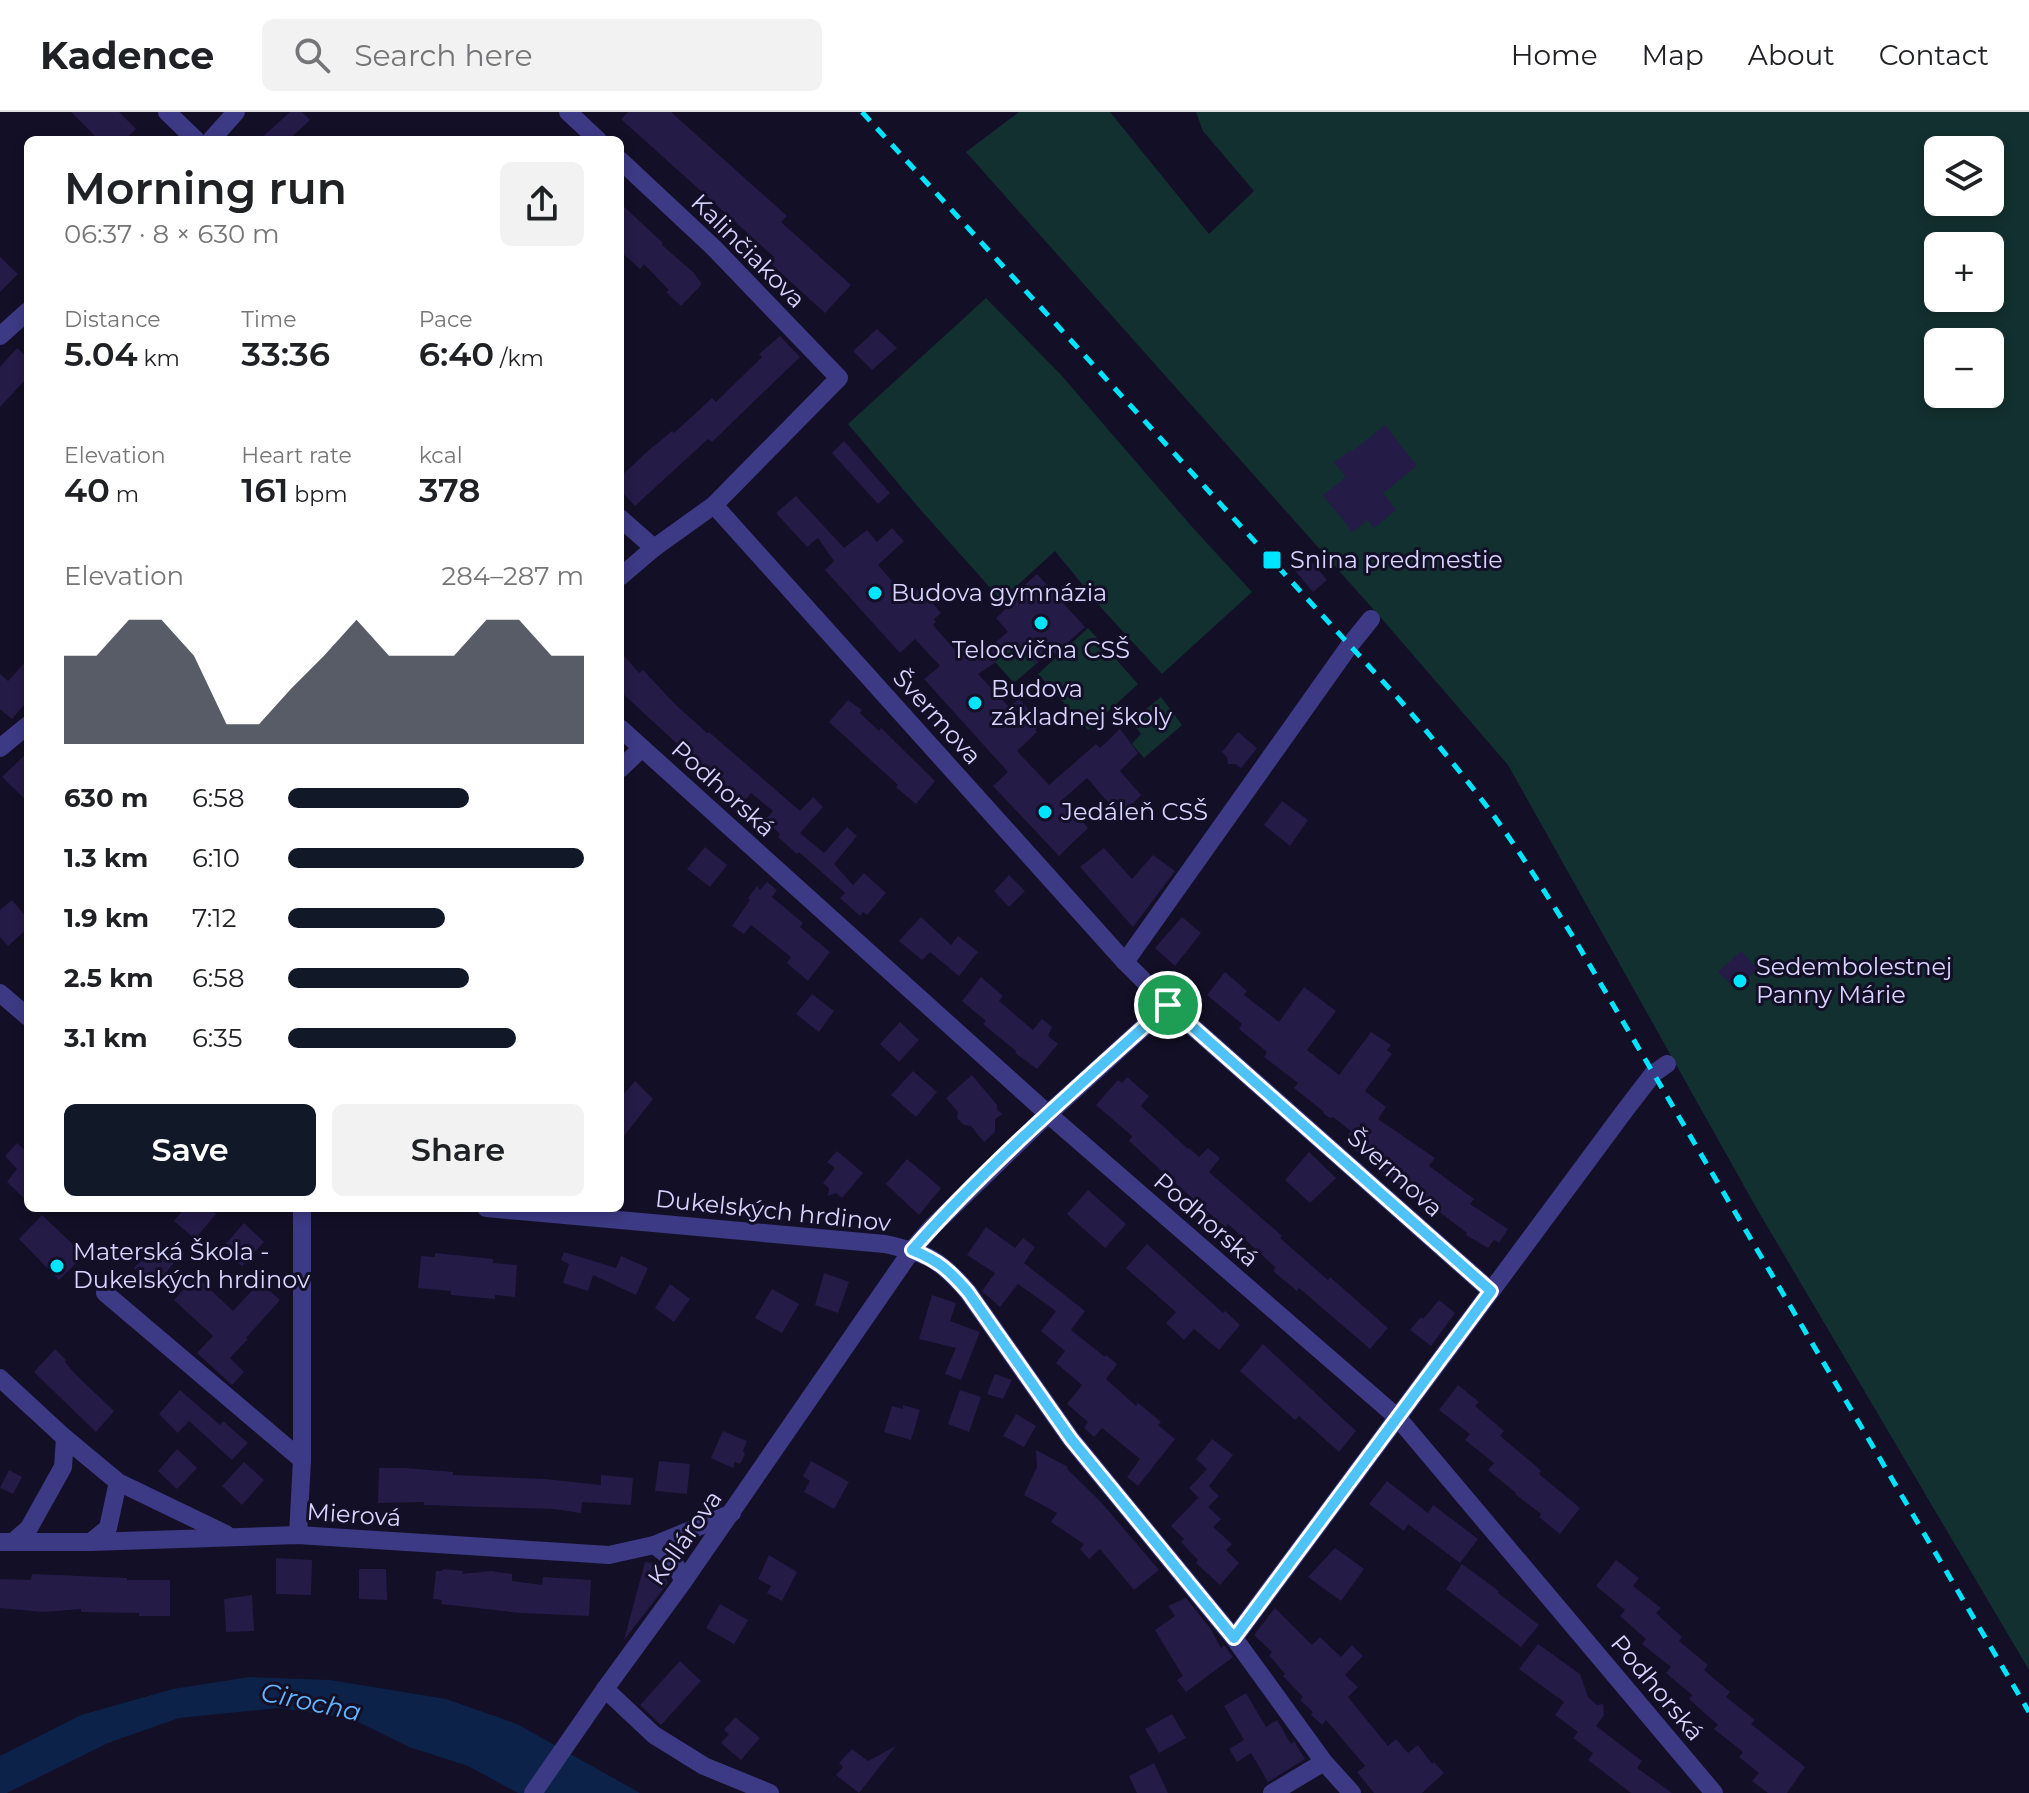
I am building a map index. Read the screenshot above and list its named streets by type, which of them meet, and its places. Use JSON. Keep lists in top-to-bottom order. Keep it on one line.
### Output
{"streets":{"street":["Kalinčiakova","Švermova","Podhorská","Dukelských hrdinov","Mierová","Kollárova"]},"crossings":[["Kalinčiakova","Švermova"],["Švermova","Kollárova"],["Podhorská","Kollárova"],["Dukelských hrdinov","Kollárova"],["Mierová","Kollárova"]],"water":["Cirocha"],"places":{"transit":["Snina predmestie"],"other":["Budova gymnázia","Telocvična CSŠ","Budova základnej školy","Jedáleň CSŠ","Sedembolestnej Panny Márie","Materská Škola - Dukelských hrdinov"]},"page":{"header":"Kadence","search":"Search here","nav":["Home","Map","About","Contact"],"map_buttons":["+","−"],"heading":["Morning run","06:37 · 8 × 630 m"],"stats":[["Distance","5.04 km"],["Time","33:36"],["Pace","6:40 /km"],["Elevation","40 m"],["Heart rate","161 bpm"],["kcal","378"]],"chart":["Elevation","284–287 m"],"list":[{"name":"630 m","note":"6:58"},{"name":"1.3 km","note":"6:10"},{"name":"1.9 km","note":"7:12"},{"name":"2.5 km","note":"6:58"},{"name":"3.1 km","note":"6:35"}],"buttons":["Save","Share"]}}
